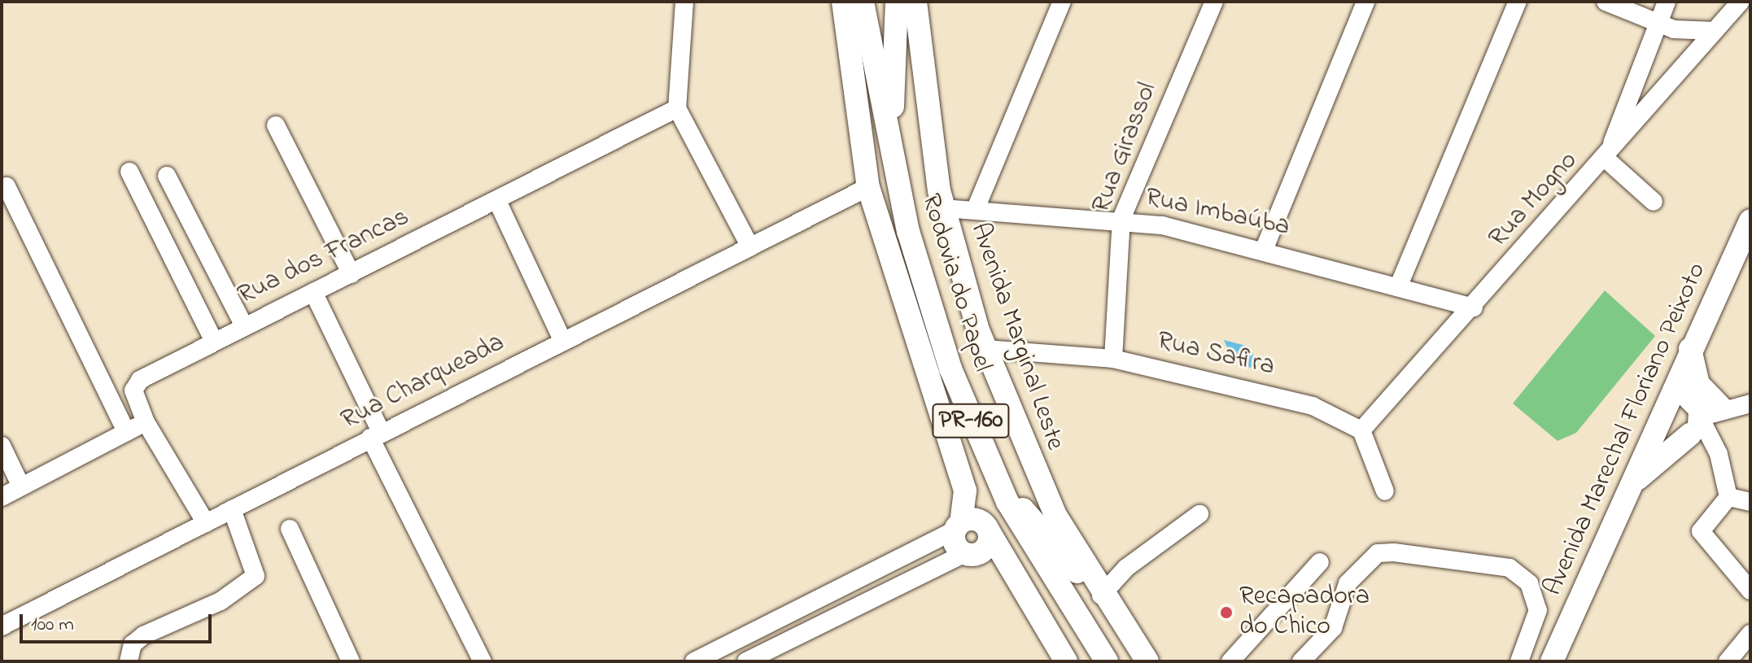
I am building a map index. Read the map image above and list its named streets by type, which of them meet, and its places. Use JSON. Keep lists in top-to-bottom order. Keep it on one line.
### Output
{"streets":{"main road":["Rodovia do Papel","Avenida Marginal Leste","PR-160","Avenida Marechal Floriano Peixoto"],"street":["Rua Girassol","Rua Mogno","Rua Imbaúba","Rua dos Francas","Rua Safira","Rua Charqueada"]},"crossings":[["Rua Girassol","Rua Imbaúba"],["Rua Girassol","Rua Safira"],["Rua Mogno","Rua Imbaúba"],["Rua Mogno","Rua Safira"],["Rua Imbaúba","Avenida Marginal Leste"],["Rua dos Francas","Rua Charqueada"],["Avenida Marginal Leste","Rua Safira"]],"places":["Recapadora do Chico"],"scale_bar":"100 m"}
